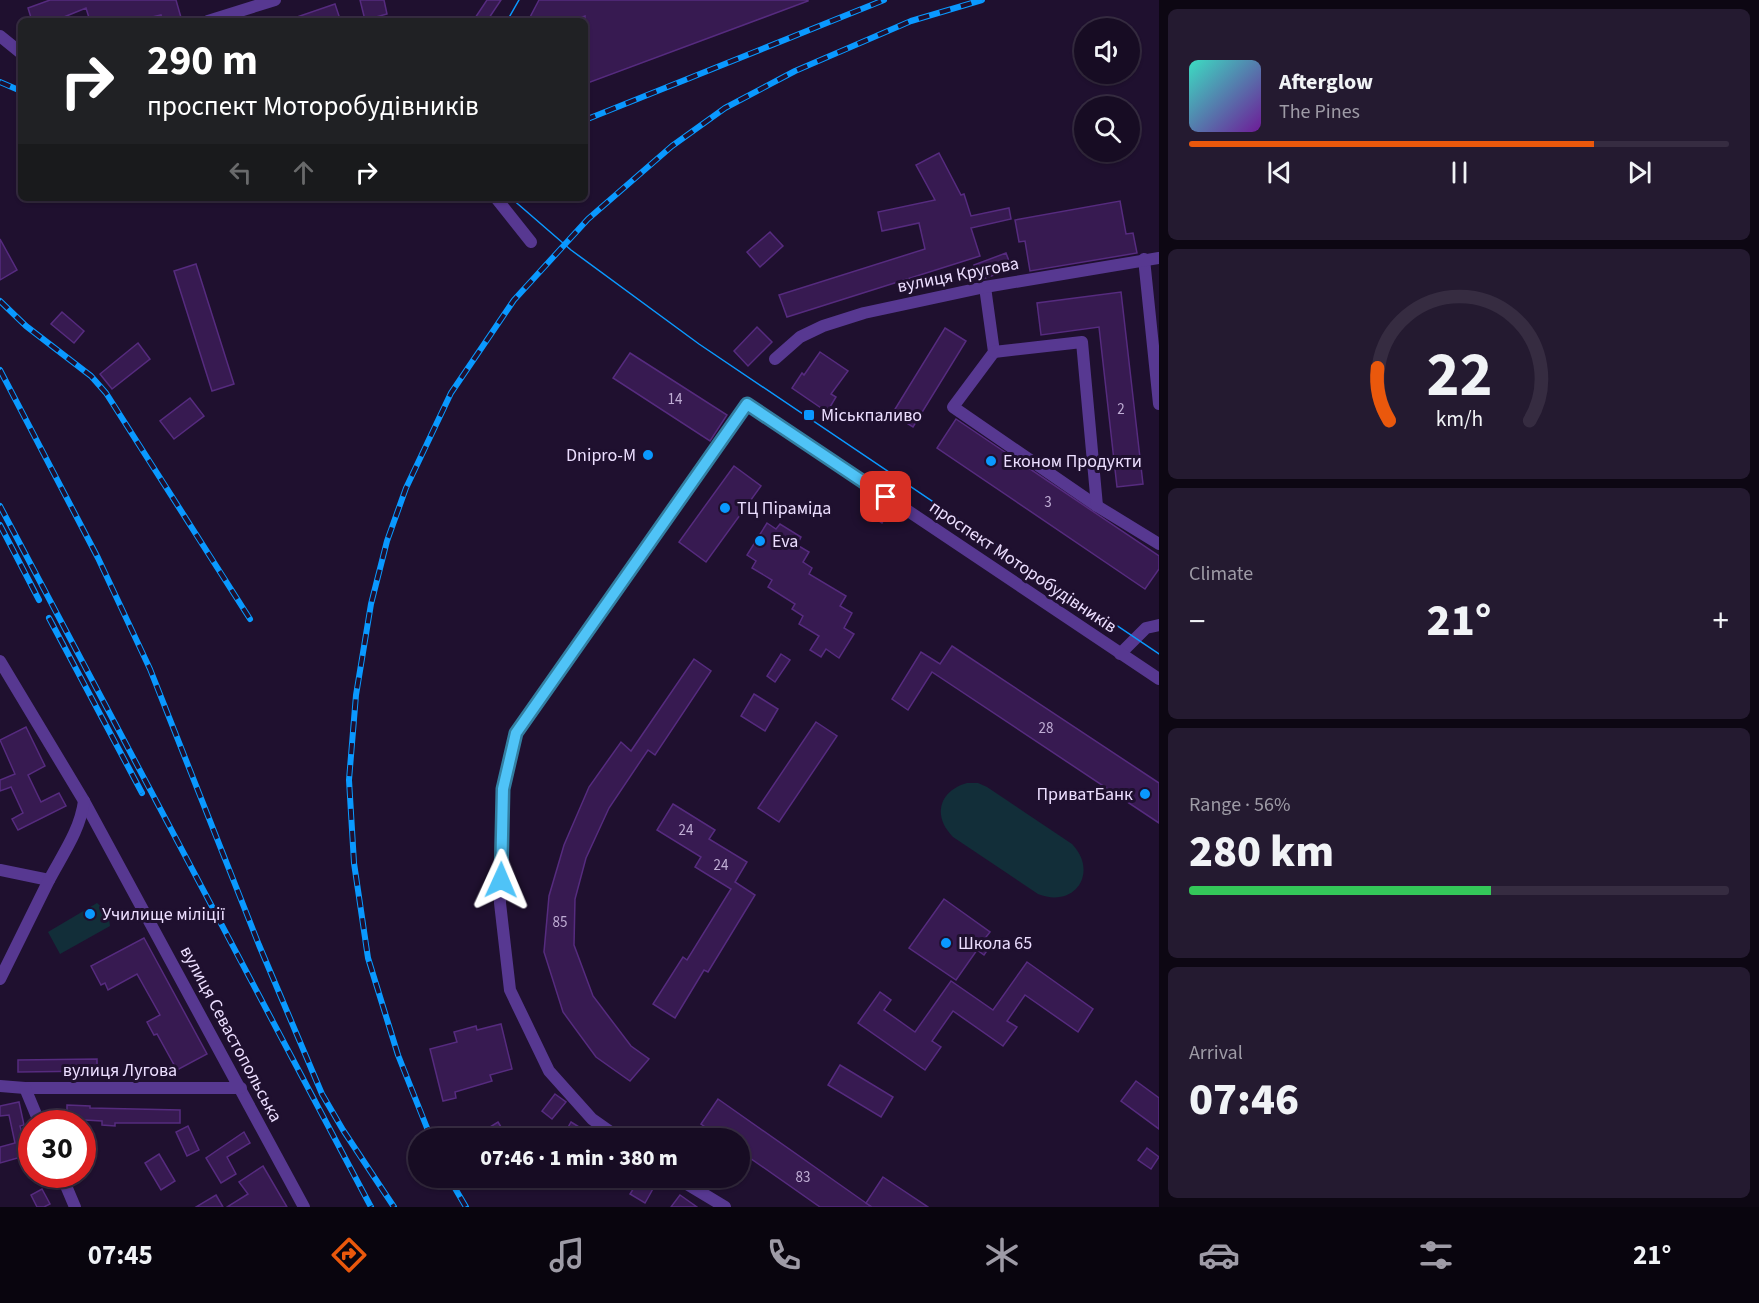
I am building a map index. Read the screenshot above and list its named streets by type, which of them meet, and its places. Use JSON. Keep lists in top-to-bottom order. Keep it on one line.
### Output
{"streets":{"street":["вулиця Кругова","проспект Моторобудівників","вулиця Севастопольська","вулиця Лугова"]},"crossings":[["вулиця Севастопольська","вулиця Лугова"]],"places":{"transit":["Міськпаливо"],"other":["Dnipro-M","Економ Продукти","ТЦ Піраміда","Eva","ПриватБанк","Училище міліції","Школа 65"]},"house_numbers":["14","2","3","28","24","24","85","83"],"page":{"turn":["290 m","проспект Моторобудівників"],"song":["Afterglow","The Pines"],"tile":["Climate",["Range · 56%","280 km"],["Arrival","07:46"]],"heat":["−","21°","+"],"limit":"30","trip":"07:46 · 1 min · 380 m","tabs":["07:45","21°"],"gauge":["22","km/h"]}}
